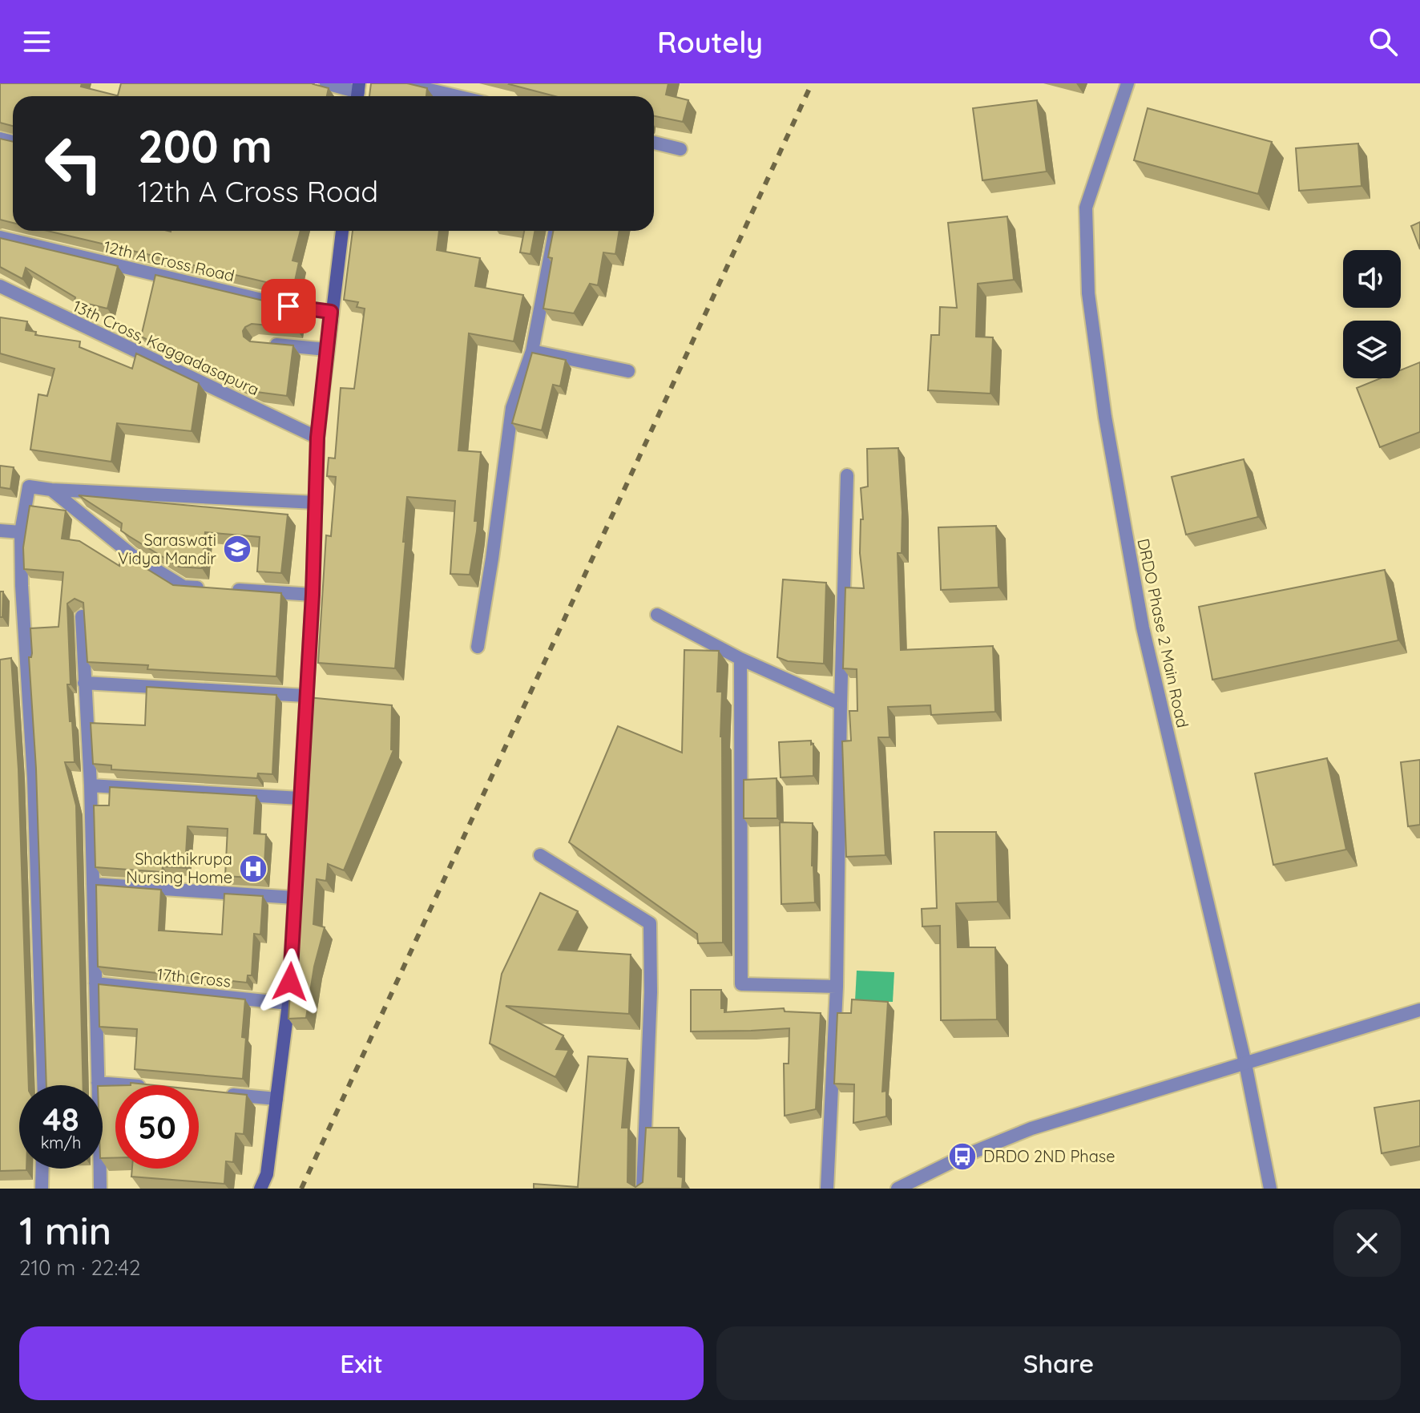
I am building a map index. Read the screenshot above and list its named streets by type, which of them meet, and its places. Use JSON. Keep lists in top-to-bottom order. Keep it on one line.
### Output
{"streets":{"street":["12th A Cross Road","13th Cross, Kaggadasapura","DRDO Phase 2 Main Road","17th Cross"]},"places":{"school or university":["Saraswati Vidya Mandir"],"hospital":["Shakthikrupa Nursing Home"],"bus stop":["DRDO 2ND Phase"]},"page":{"header":"Routely","turn":["200 m","12th A Cross Road"],"speed":"48 km/h","limit":"50","heading":["1 min","210 m · 22:42"],"buttons":["Exit","Share"]}}
